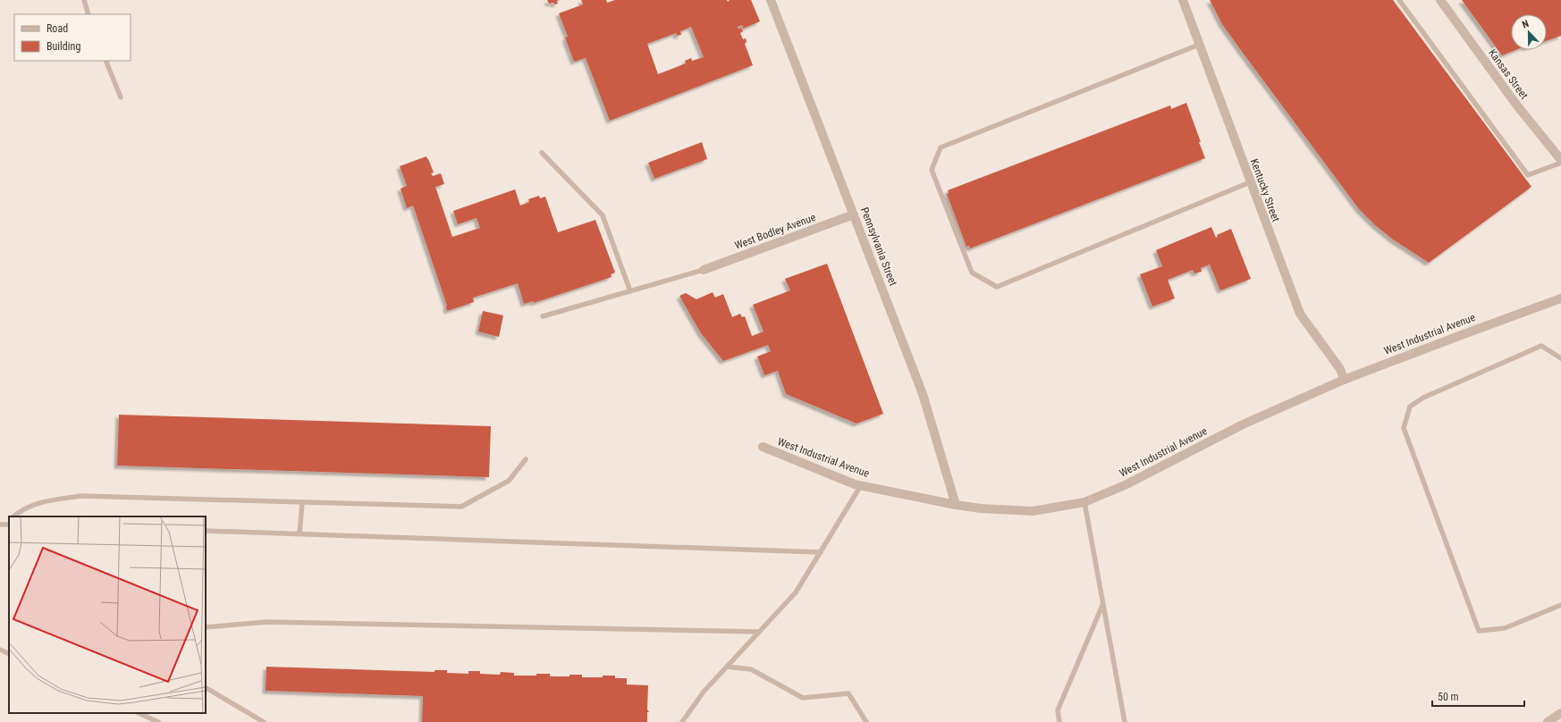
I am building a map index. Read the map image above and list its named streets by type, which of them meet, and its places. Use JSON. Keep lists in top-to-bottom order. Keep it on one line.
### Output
{"streets":{"street":["Kansas Street","Kentucky Street","West Bodley Avenue","Pennsylvania Street","West Industrial Avenue"]},"crossings":[["Kentucky Street","West Industrial Avenue"],["West Bodley Avenue","Pennsylvania Street"],["Pennsylvania Street","West Industrial Avenue"]],"legend":["Road","Building"],"scale_bar":"50 m","north":"top"}
